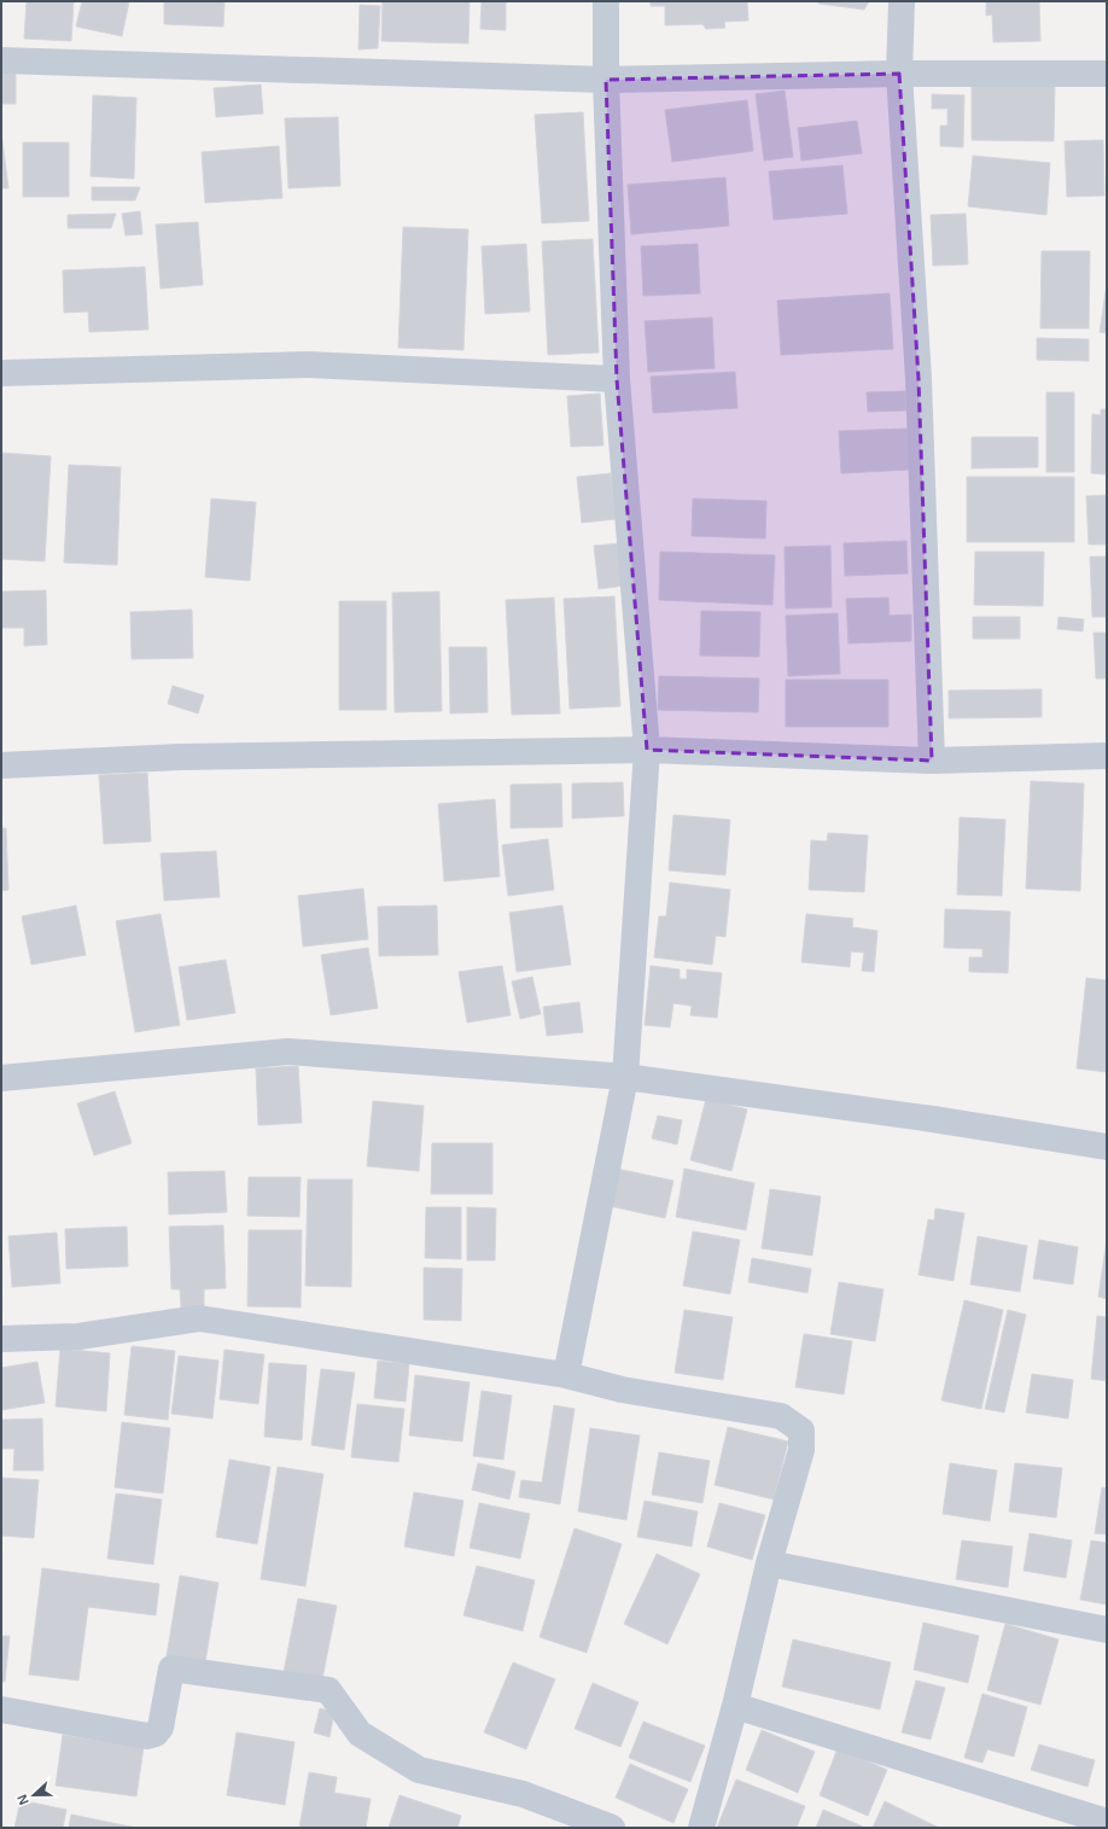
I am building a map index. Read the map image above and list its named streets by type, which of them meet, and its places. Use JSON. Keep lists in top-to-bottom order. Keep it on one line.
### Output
{"north":"left"}
